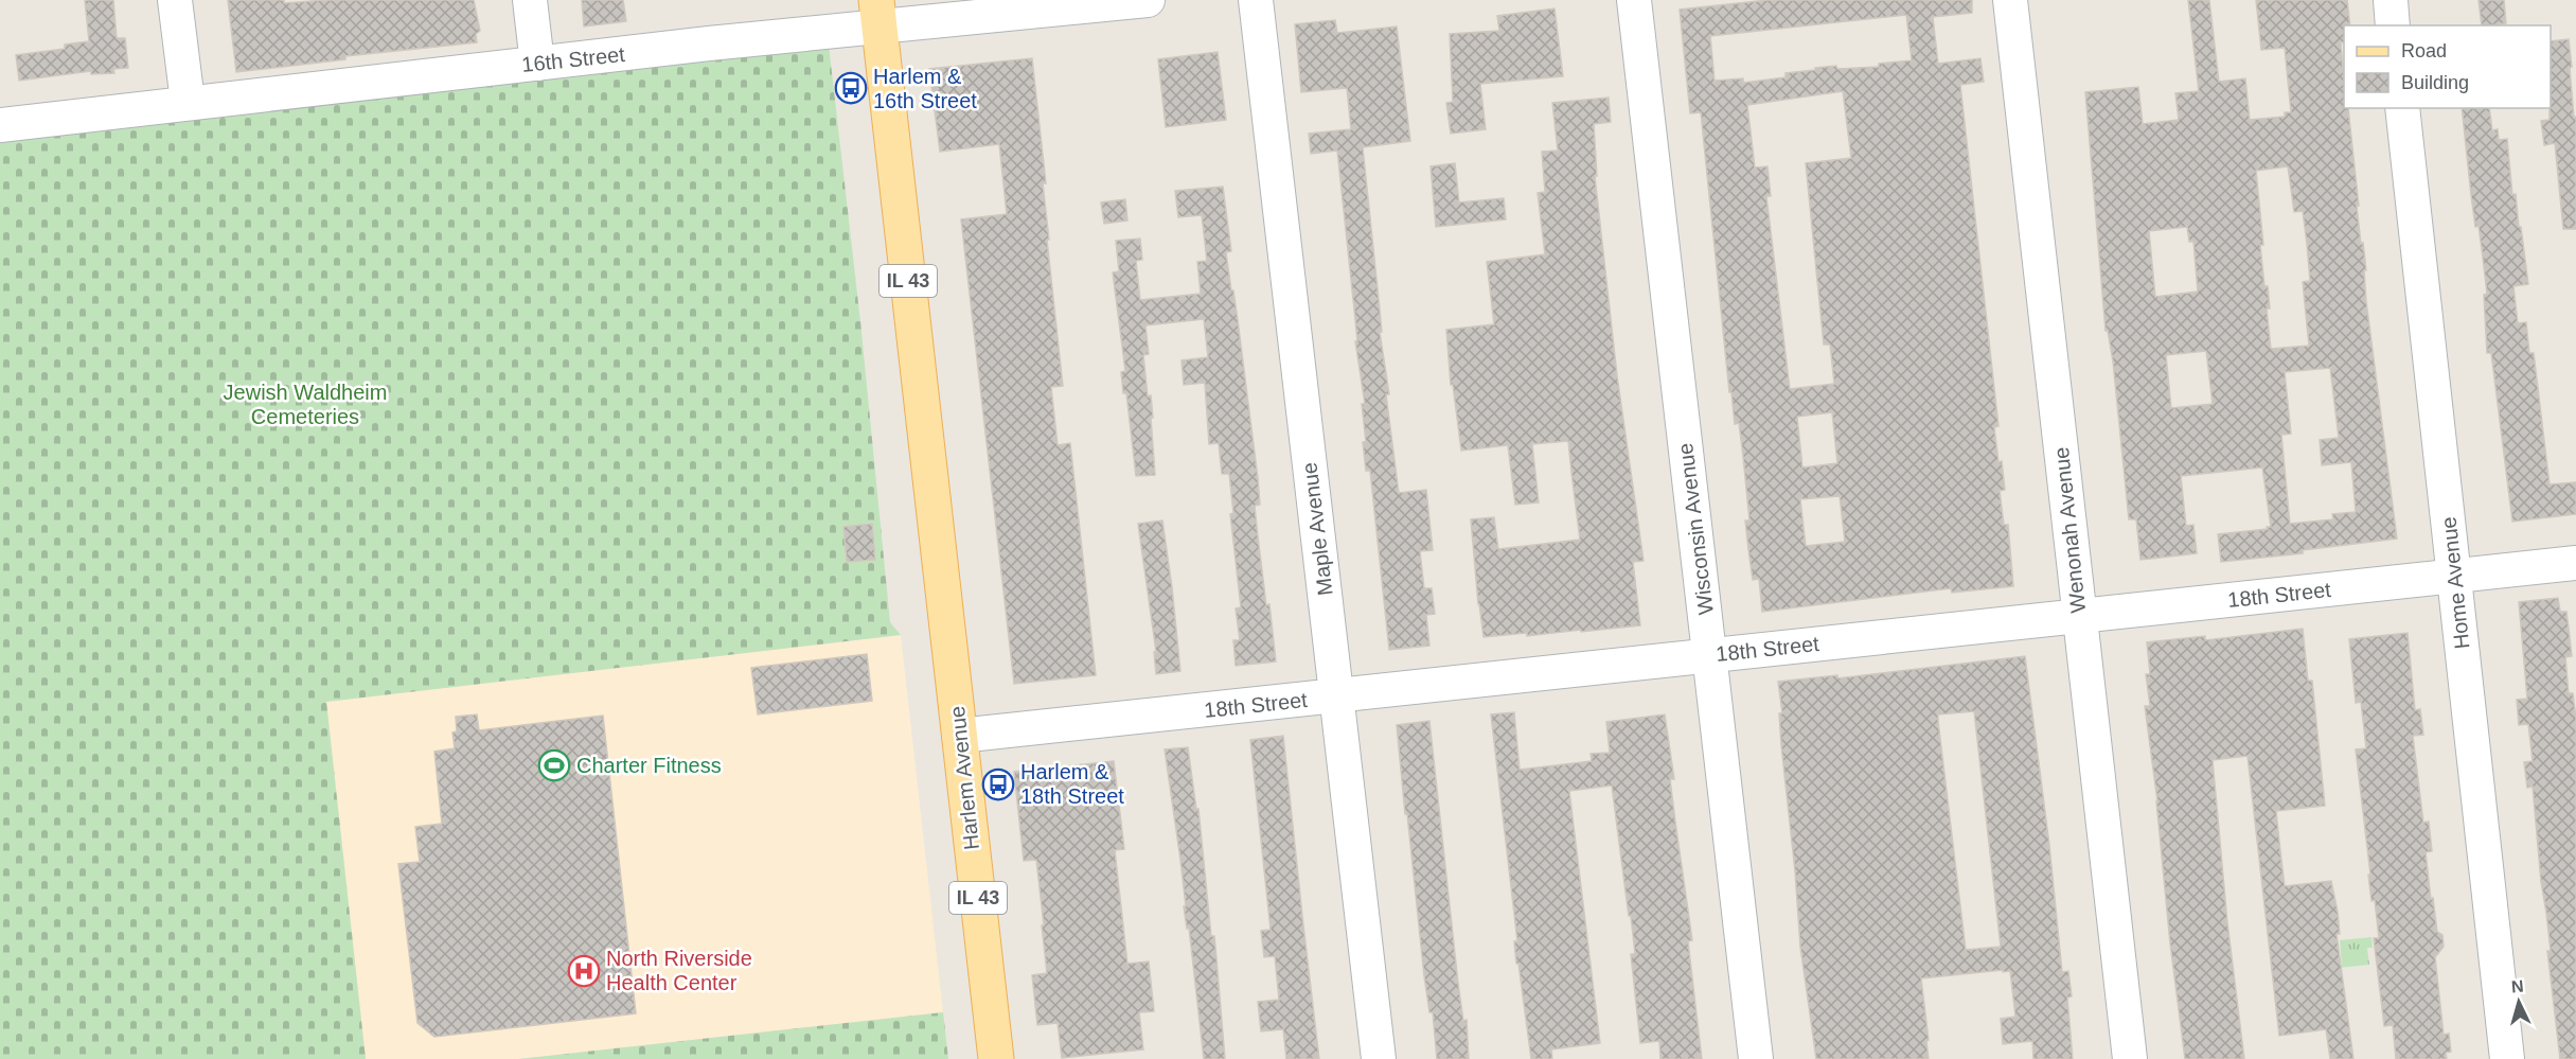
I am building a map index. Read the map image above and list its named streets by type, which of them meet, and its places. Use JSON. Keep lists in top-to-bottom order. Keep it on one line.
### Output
{"streets":{"main road":["IL 43","Harlem Avenue"],"street":["16th Street","Maple Avenue","Wisconsin Avenue","Wenonah Avenue","Home Avenue","18th Street"]},"crossings":[["16th Street","Harlem Avenue"],["Maple Avenue","18th Street"],["Wisconsin Avenue","18th Street"],["Wenonah Avenue","18th Street"],["Home Avenue","18th Street"],["18th Street","Harlem Avenue"]],"parks":["Jewish Waldheim Cemeteries"],"places":{"bus stop":["Harlem & 16th Street","Harlem & 18th Street"],"sports":["Charter Fitness"],"hospital":["North Riverside Health Center"]},"legend":["Road","Building"],"north":"top"}
